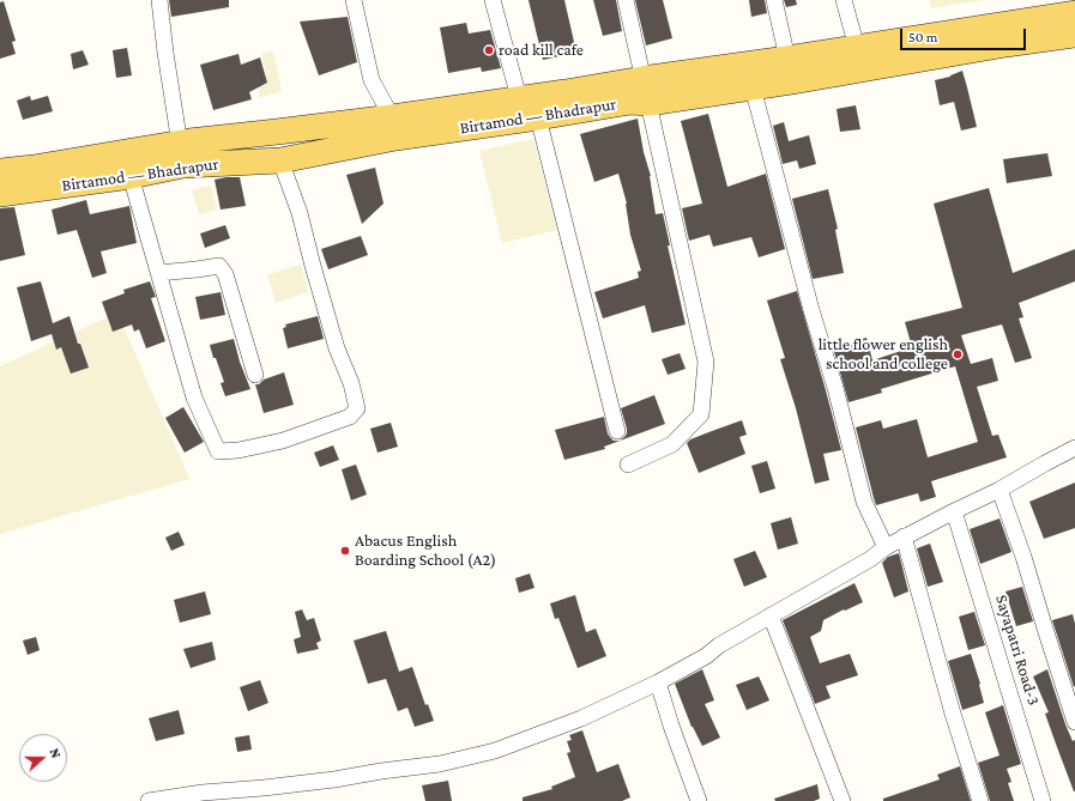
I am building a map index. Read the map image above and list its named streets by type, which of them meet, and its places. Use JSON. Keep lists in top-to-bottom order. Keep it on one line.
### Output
{"streets":{"main road":["Birtamod — Bhadrapur"],"street":["Sayapatri Road-3"]},"places":["road kill cafe","little flower english school and college","Abacus English Boarding School (A2)"],"scale_bar":"50 m","north":"right"}
